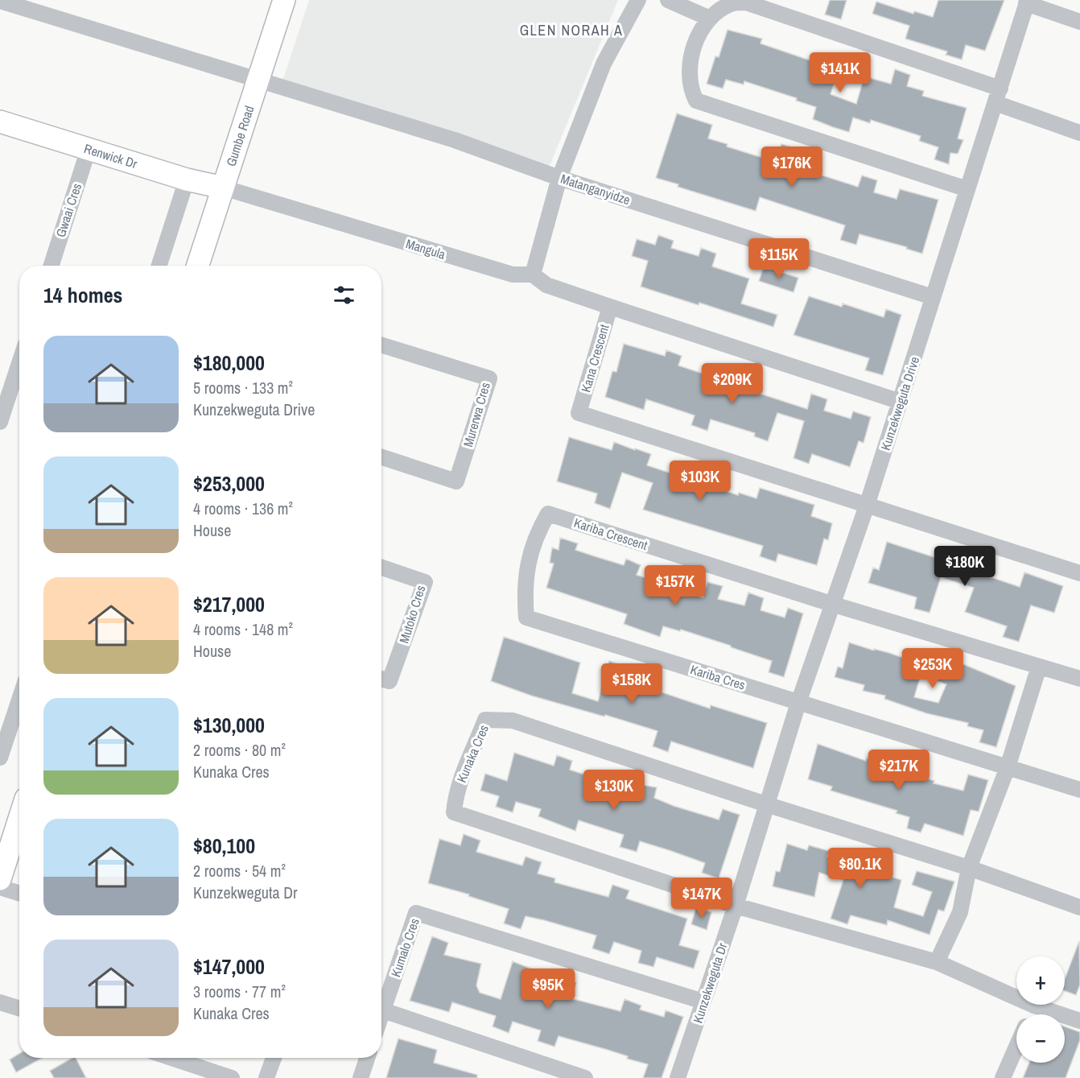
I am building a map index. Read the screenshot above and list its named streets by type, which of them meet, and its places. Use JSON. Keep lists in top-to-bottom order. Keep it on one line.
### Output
{"streets":{"street":["Gumbe Road","Renwick Dr","Matanganyidze","Gwaai Cres","Mangula","Kana Crescent","Kunzekweguta Drive","Murerwa Cres","Kariba Crescent","Mutoko Cres","Kariba Cres","Kunaka Cres","Kumalo Cres","Kunzekweguta Dr"]},"crossings":[["Gumbe Road","Renwick Dr"],["Gumbe Road","Matanganyidze"],["Gumbe Road","Mangula"],["Renwick Dr","Gwaai Cres"],["Renwick Dr","Mangula"],["Matanganyidze","Kunzekweguta Drive"],["Kana Crescent","Kunzekweguta Drive"],["Kunzekweguta Drive","Kariba Crescent"],["Kunzekweguta Drive","Kariba Cres"],["Kunzekweguta Drive","Kunaka Cres"],["Kunzekweguta Drive","Kunzekweguta Dr"],["Kariba Crescent","Kariba Cres"],["Kunaka Cres","Kunzekweguta Dr"],["Kumalo Cres","Kunzekweguta Dr"]],"districts":["GLEN NORAH A"],"page":{"price":["$141K","$176K","$115K","$209K","$103K","$180K","$157K","$253K","$158K","$217K","$130K","$80.1K","$147K","$95K"],"heading":"14 homes","list":[{"name":"$180,000","note":"5 rooms · 133 m² · Kunzekweguta Drive"},{"name":"$253,000","note":"4 rooms · 136 m² · House"},{"name":"$217,000","note":"4 rooms · 148 m² · House"},{"name":"$130,000","note":"2 rooms · 80 m² · Kunaka Cres"},{"name":"$80,100","note":"2 rooms · 54 m² · Kunzekweguta Dr"},{"name":"$147,000","note":"3 rooms · 77 m² · Kunaka Cres"}],"map_buttons":["+","−"]}}
